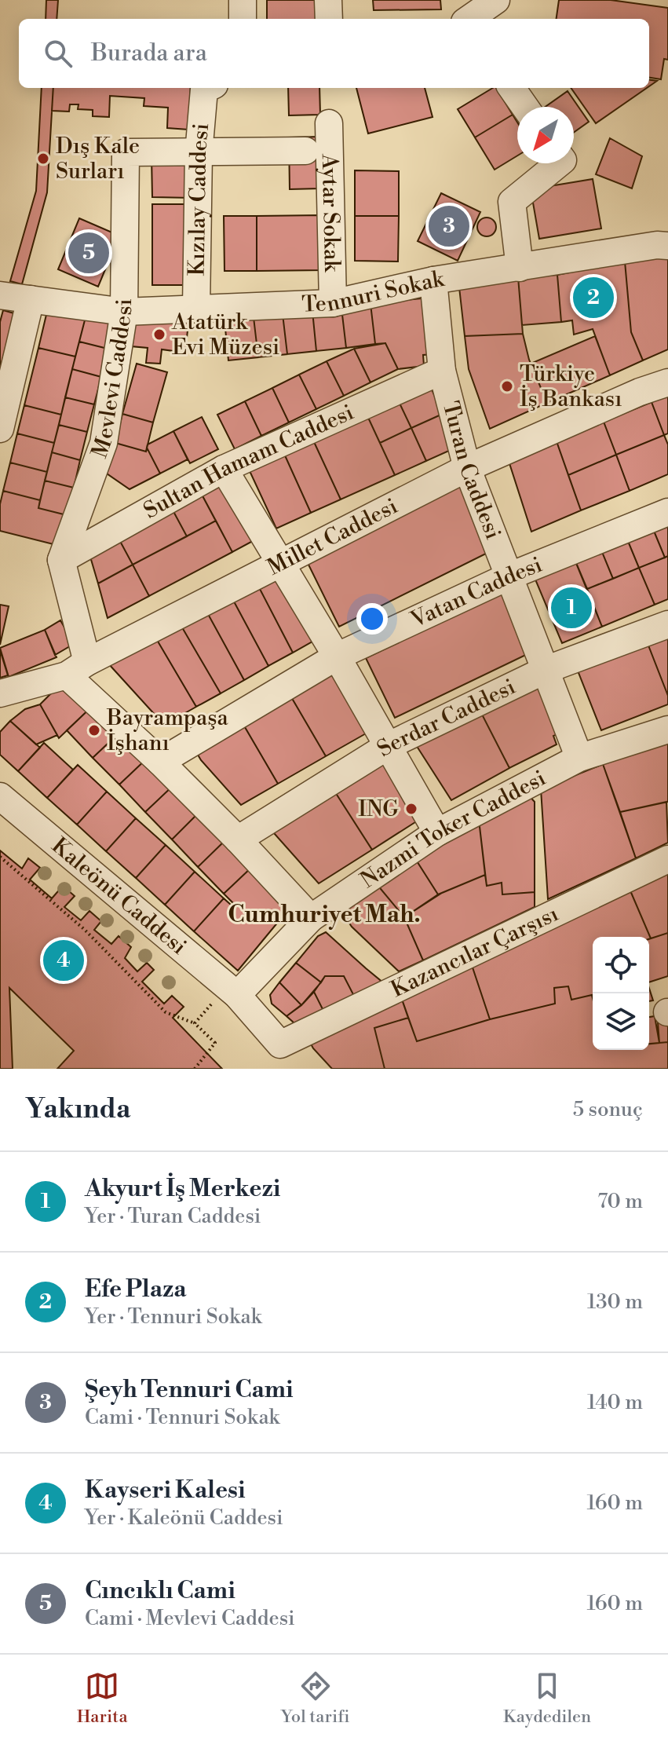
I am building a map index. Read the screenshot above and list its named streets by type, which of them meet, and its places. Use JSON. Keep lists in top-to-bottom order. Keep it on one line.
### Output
{"streets":{"street":["Kızılay Caddesi","Aytar Sokak","Tennuri Sokak","Mevlevi Caddesi","Sultan Hamam Caddesi","Turan Caddesi","Millet Caddesi","Vatan Caddesi","Serdar Caddesi","Nazmi Toker Caddesi","Kaleönü Caddesi","Kazancılar Çarşısı"]},"crossings":[["Kızılay Caddesi","Tennuri Sokak"],["Kızılay Caddesi","Mevlevi Caddesi"],["Aytar Sokak","Tennuri Sokak"],["Tennuri Sokak","Mevlevi Caddesi"],["Tennuri Sokak","Turan Caddesi"],["Mevlevi Caddesi","Sultan Hamam Caddesi"],["Sultan Hamam Caddesi","Turan Caddesi"],["Turan Caddesi","Millet Caddesi"],["Turan Caddesi","Vatan Caddesi"],["Turan Caddesi","Serdar Caddesi"],["Turan Caddesi","Nazmi Toker Caddesi"],["Nazmi Toker Caddesi","Kaleönü Caddesi"],["Kaleönü Caddesi","Kazancılar Çarşısı"]],"districts":["Cumhuriyet Mah."],"places":["Dış Kale Surları","Atatürk Evi Müzesi","Türkiye İş Bankası","Bayrampaşa İşhanı","ING"],"north":"bottom left","page":{"search":"Burada ara","pins":["3","5","2","1","4"],"heading":["Yakında","5 sonuç"],"list":[{"mark":"1","name":"Akyurt İş Merkezi","note":"Yer · Turan Caddesi","value":"70 m"},{"mark":"2","name":"Efe Plaza","note":"Yer · Tennuri Sokak","value":"130 m"},{"mark":"3","name":"Şeyh Tennuri Cami","note":"Cami · Tennuri Sokak","value":"140 m"},{"mark":"4","name":"Kayseri Kalesi","note":"Yer · Kaleönü Caddesi","value":"160 m"},{"mark":"5","name":"Cıncıklı Cami","note":"Cami · Mevlevi Caddesi","value":"160 m"}],"nav":["Harita","Yol tarifi","Kaydedilen"]}}
